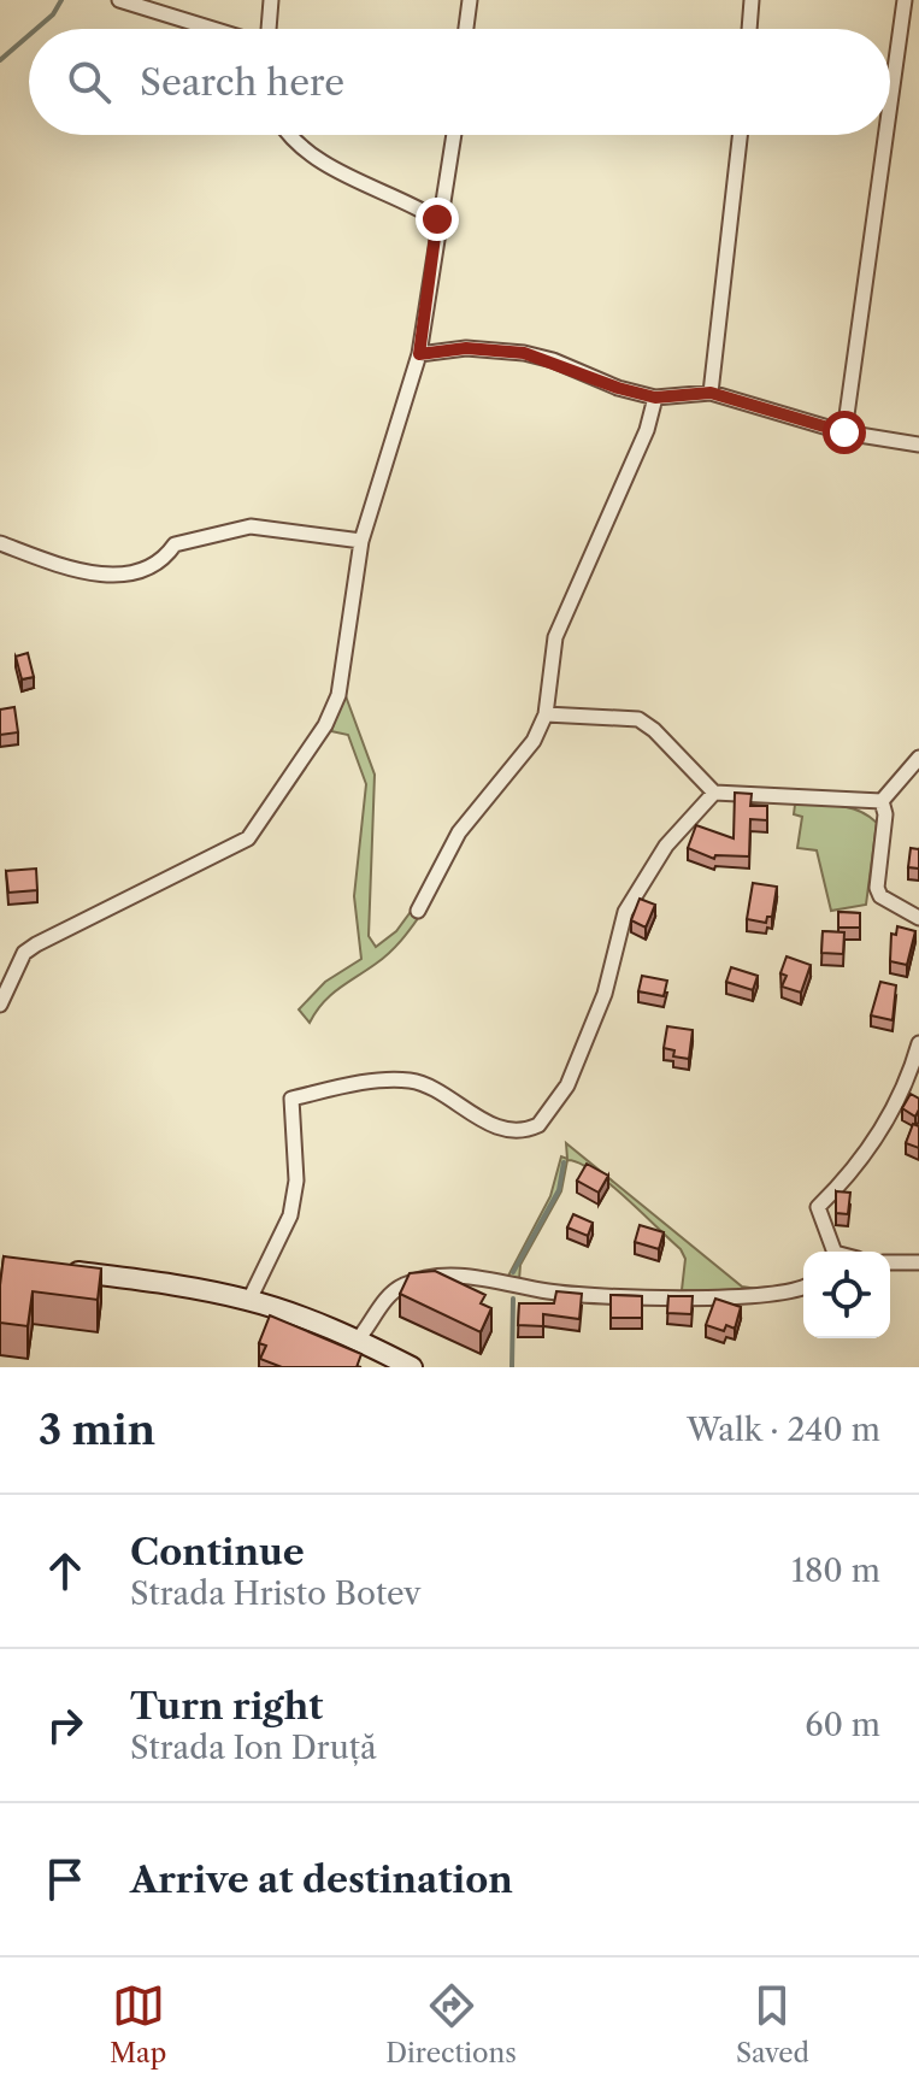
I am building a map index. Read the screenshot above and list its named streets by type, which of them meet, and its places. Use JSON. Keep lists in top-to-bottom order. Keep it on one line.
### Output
{"page":{"search":"Search here","heading":["3 min","Walk · 240 m"],"list":[["Continue","Strada Hristo Botev","180 m"],["Turn right","Strada Ion Druță","60 m"],"Arrive at destination"],"nav":["Map","Directions","Saved"]}}
